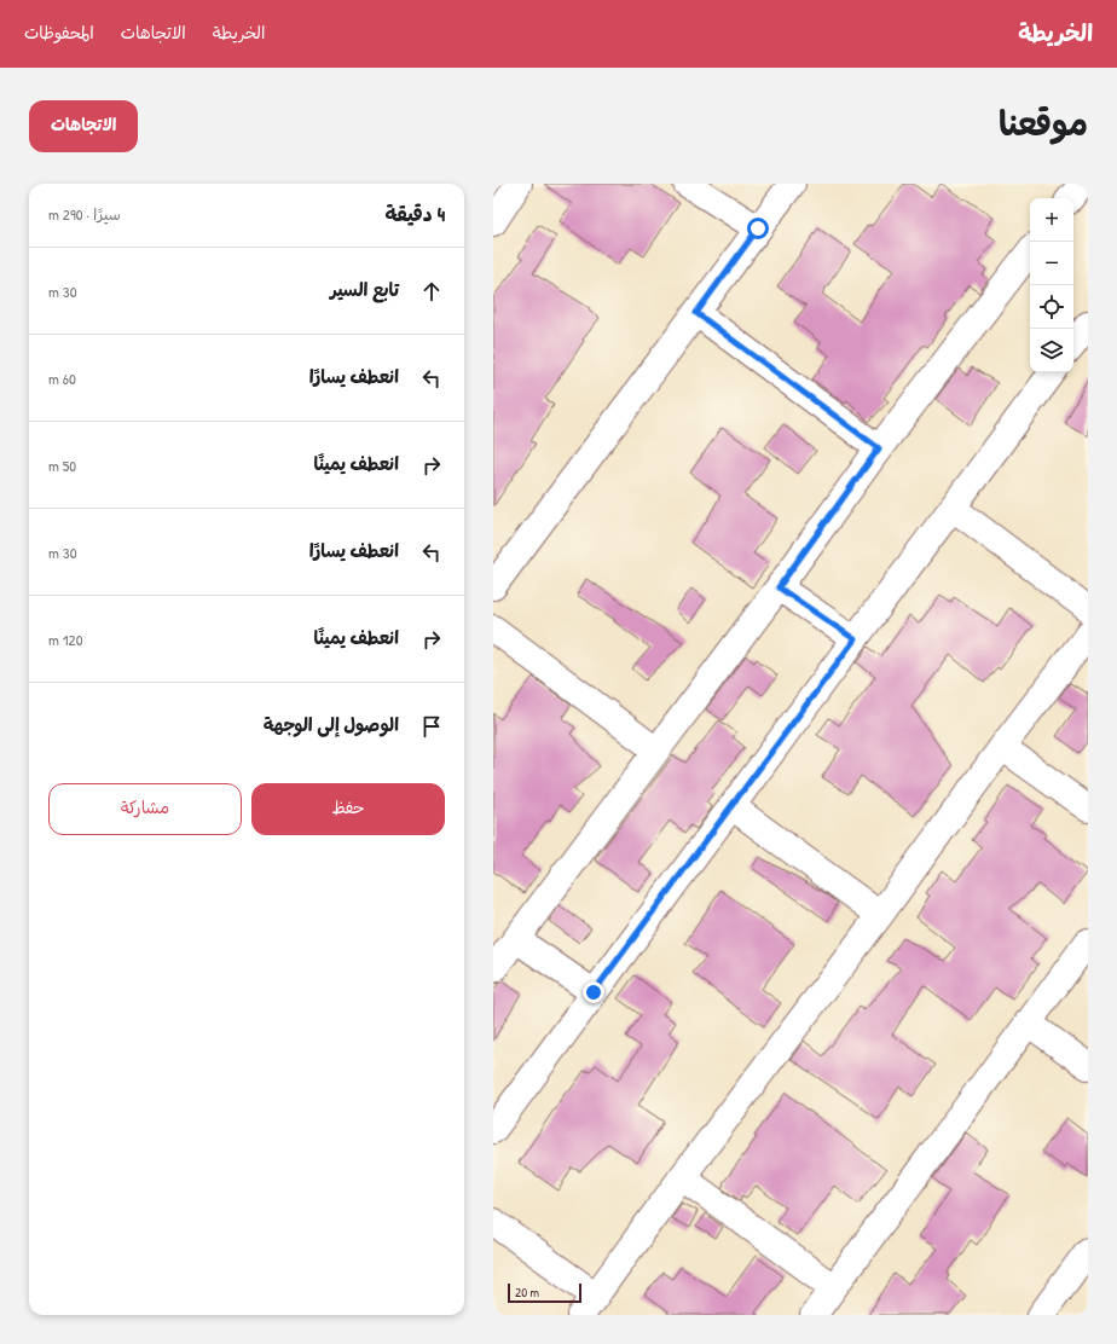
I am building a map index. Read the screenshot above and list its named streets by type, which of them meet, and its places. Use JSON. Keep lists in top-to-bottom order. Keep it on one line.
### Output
{"scale_bar":"20 m","page":{"header":"الخريطة","nav":["الخريطة","الاتجاهات","المحفوظات"],"title":"موقعنا","buttons":["الاتجاهات",["حفظ","مشاركة"]],"heading":["4 دقيقة","سيرًا · 290 m"],"map_buttons":["+","−"],"list":[["تابع السير","30 m"],["انعطف يسارًا","60 m"],["انعطف يمينًا","50 m"],["انعطف يسارًا","30 m"],["انعطف يمينًا","120 m"],"الوصول إلى الوجهة"],"scale":"20 m"}}
